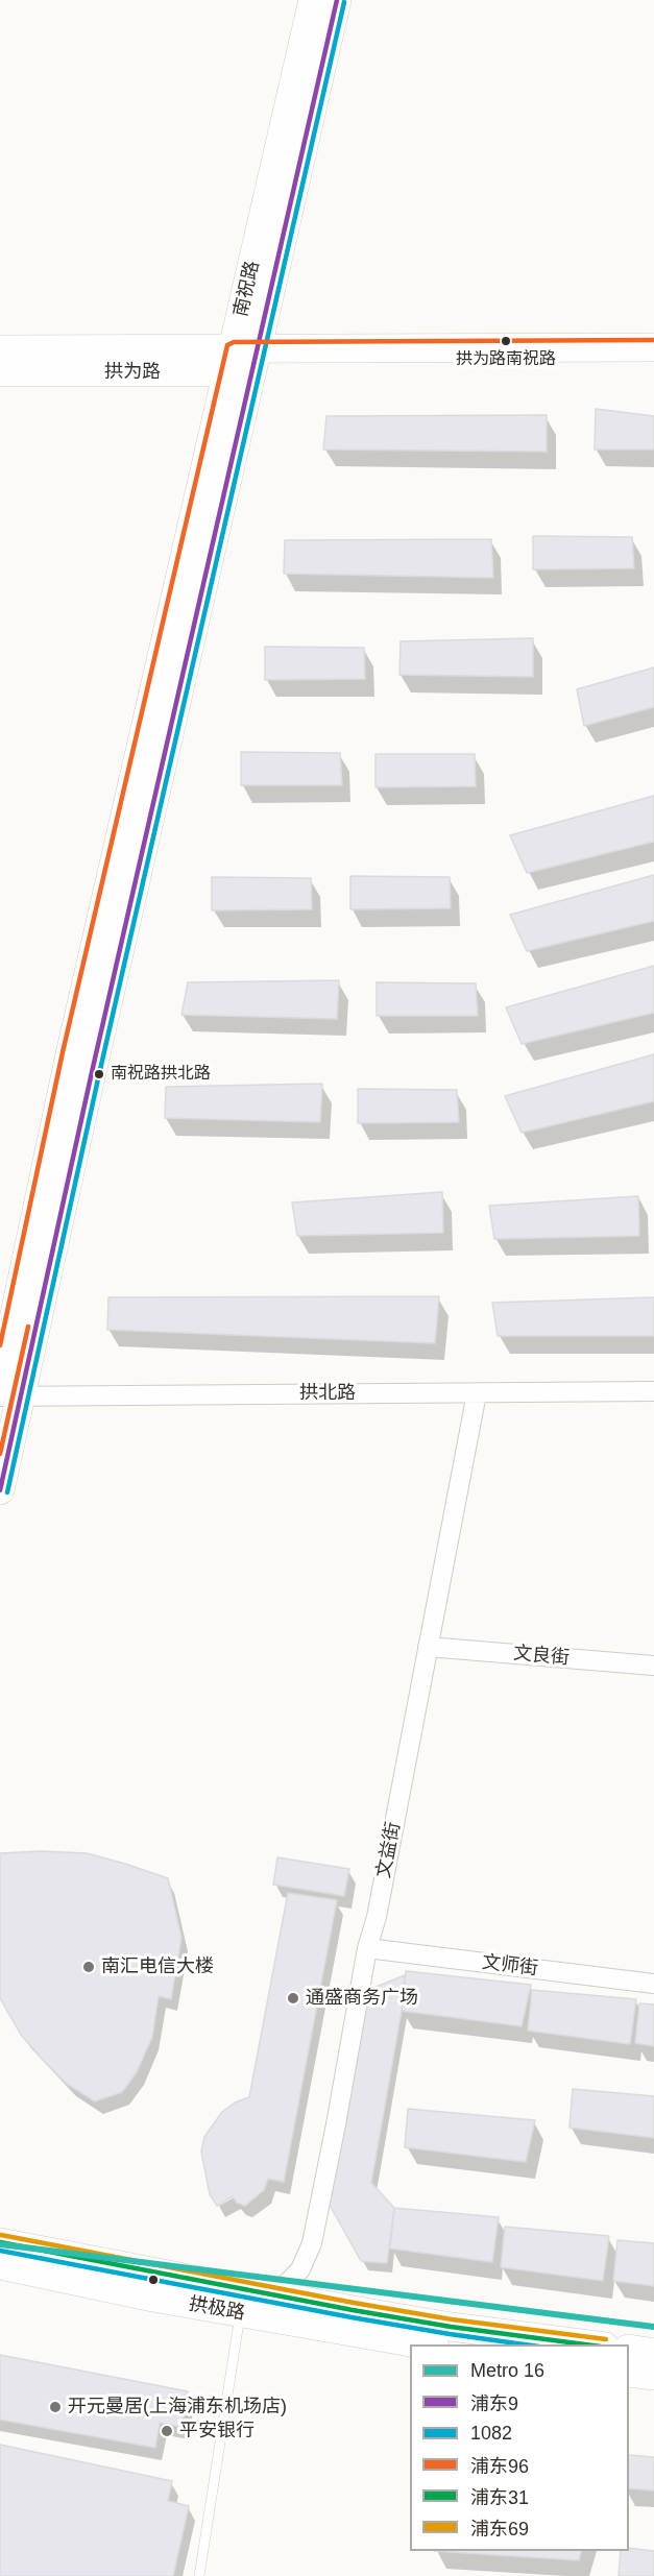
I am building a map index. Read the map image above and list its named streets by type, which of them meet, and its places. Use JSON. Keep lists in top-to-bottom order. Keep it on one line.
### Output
{"streets":{"main road":["南祝路","拱为路","拱极路"],"street":["拱北路","文良街","文益街","文师街"]},"crossings":[["南祝路","拱为路"],["南祝路","拱北路"],["拱北路","文益街"],["文良街","文益街"],["文益街","文师街"],["文益街","拱极路"]],"places":["拱为路南祝路","南祝路拱北路","南汇电信大楼","通盛商务广场","开元曼居(上海浦东机场店)","平安银行"],"lines":["transit line 浦东9","transit line 1082","transit line 浦东96","transit line 浦东69","transit line 浦东31","metro line 16"],"legend":["Metro 16","浦东9","1082","浦东96","浦东31","浦东69"]}
